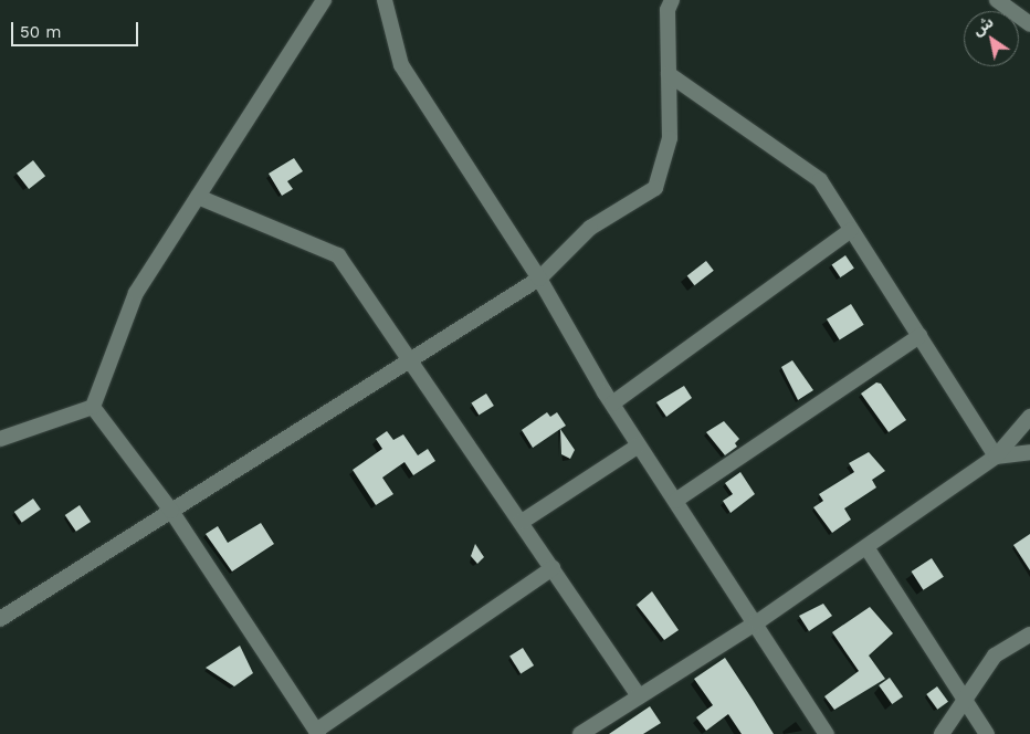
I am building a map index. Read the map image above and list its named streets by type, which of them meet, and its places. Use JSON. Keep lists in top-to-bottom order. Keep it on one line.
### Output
{"scale_bar":"50 m","north":"top left"}
